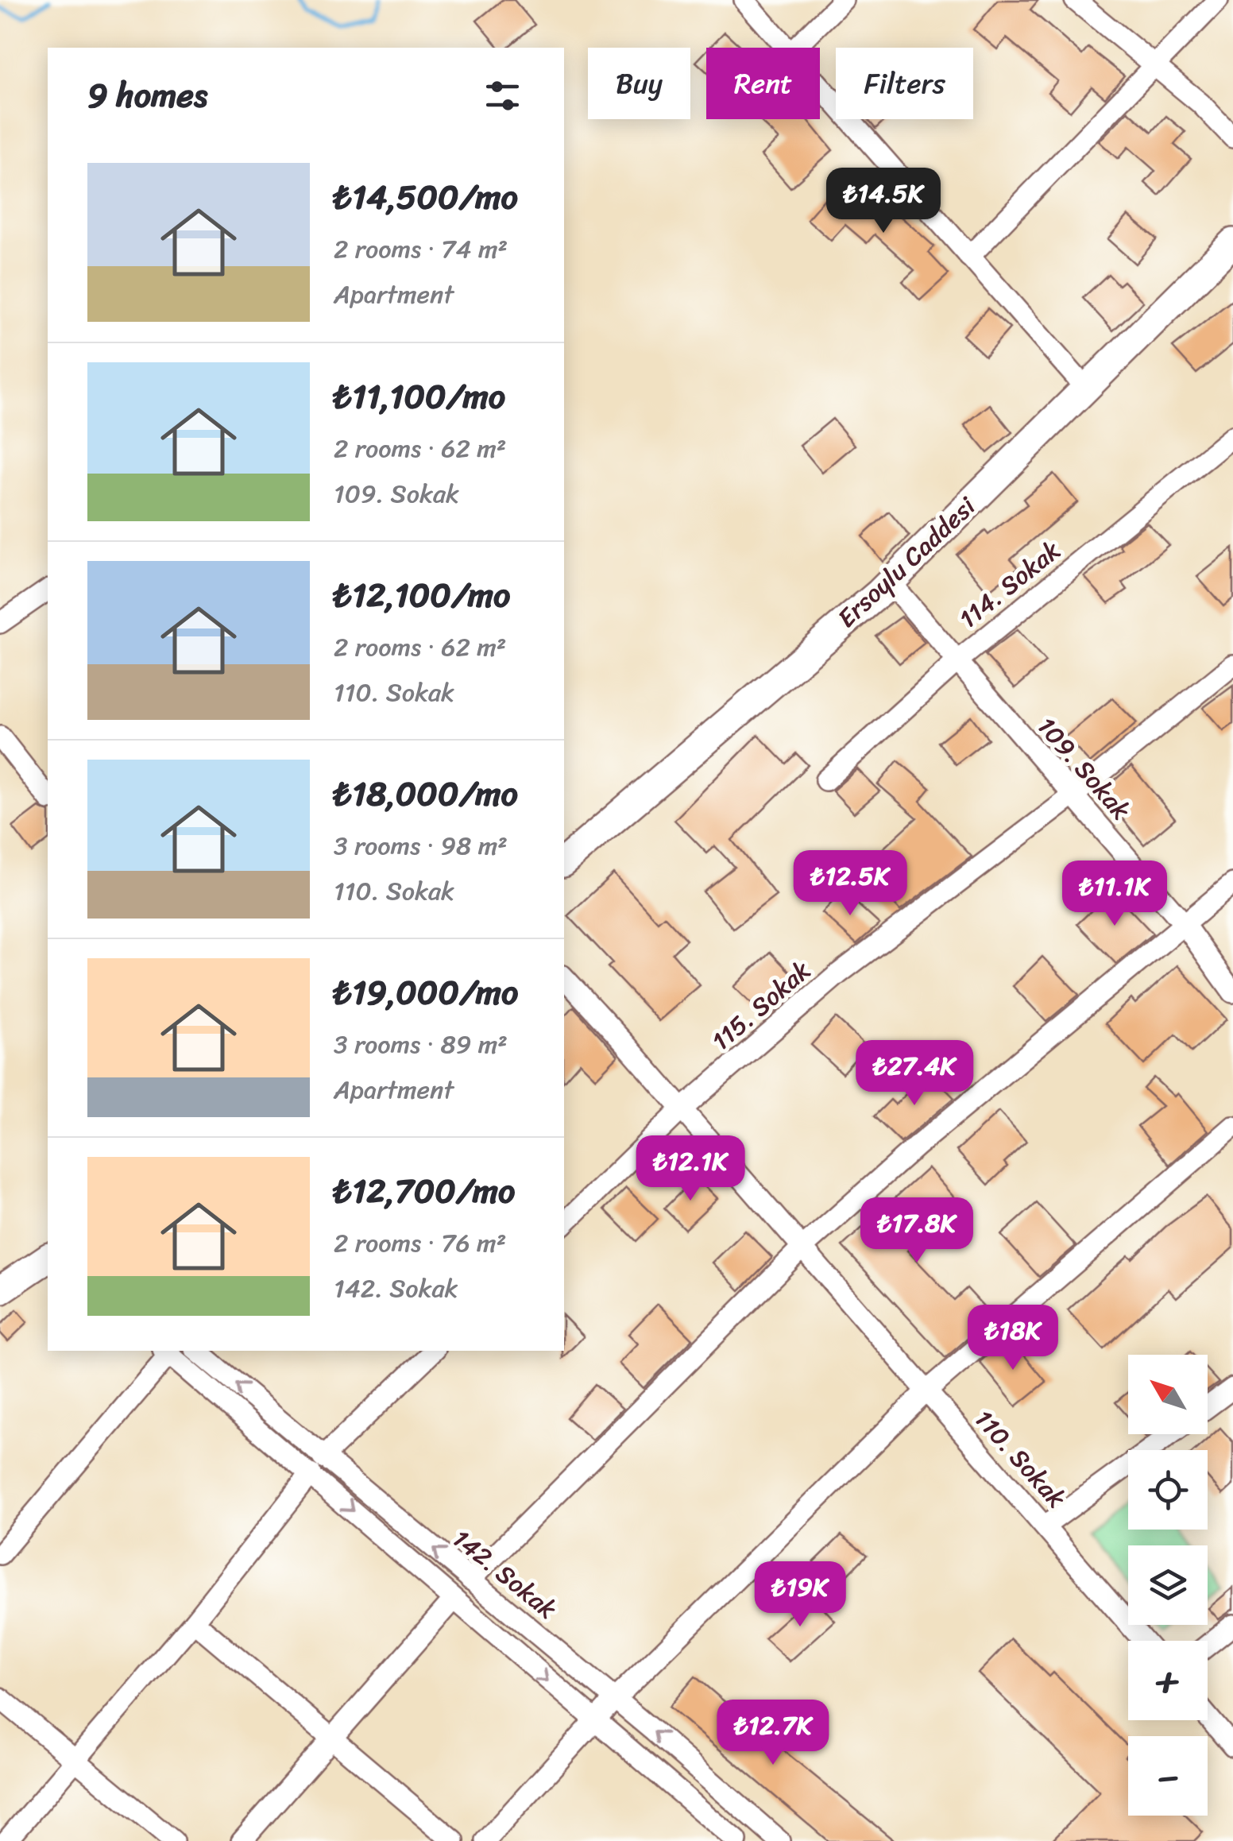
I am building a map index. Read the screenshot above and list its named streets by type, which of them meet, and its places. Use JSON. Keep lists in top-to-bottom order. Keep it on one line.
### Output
{"streets":{"street":["Ersoylu Caddesi","114. Sokak","109. Sokak","115. Sokak","110. Sokak","142. Sokak"]},"crossings":[["Ersoylu Caddesi","109. Sokak"],["114. Sokak","109. Sokak"],["109. Sokak","115. Sokak"],["115. Sokak","110. Sokak"]],"north":"top left","page":{"chip":["Buy","Rent","Filters"],"heading":"9 homes","list":[{"name":"₺14,500/mo","note":"2 rooms · 74 m² · Apartment"},{"name":"₺11,100/mo","note":"2 rooms · 62 m² · 109. Sokak"},{"name":"₺12,100/mo","note":"2 rooms · 62 m² · 110. Sokak"},{"name":"₺18,000/mo","note":"3 rooms · 98 m² · 110. Sokak"},{"name":"₺19,000/mo","note":"3 rooms · 89 m² · Apartment"},{"name":"₺12,700/mo","note":"2 rooms · 76 m² · 142. Sokak"}],"price":["₺14.5K","₺12.5K","₺11.1K","₺27.4K","₺12.1K","₺17.8K","₺18K","₺19K","₺12.7K"],"map_buttons":["+","−"]}}
